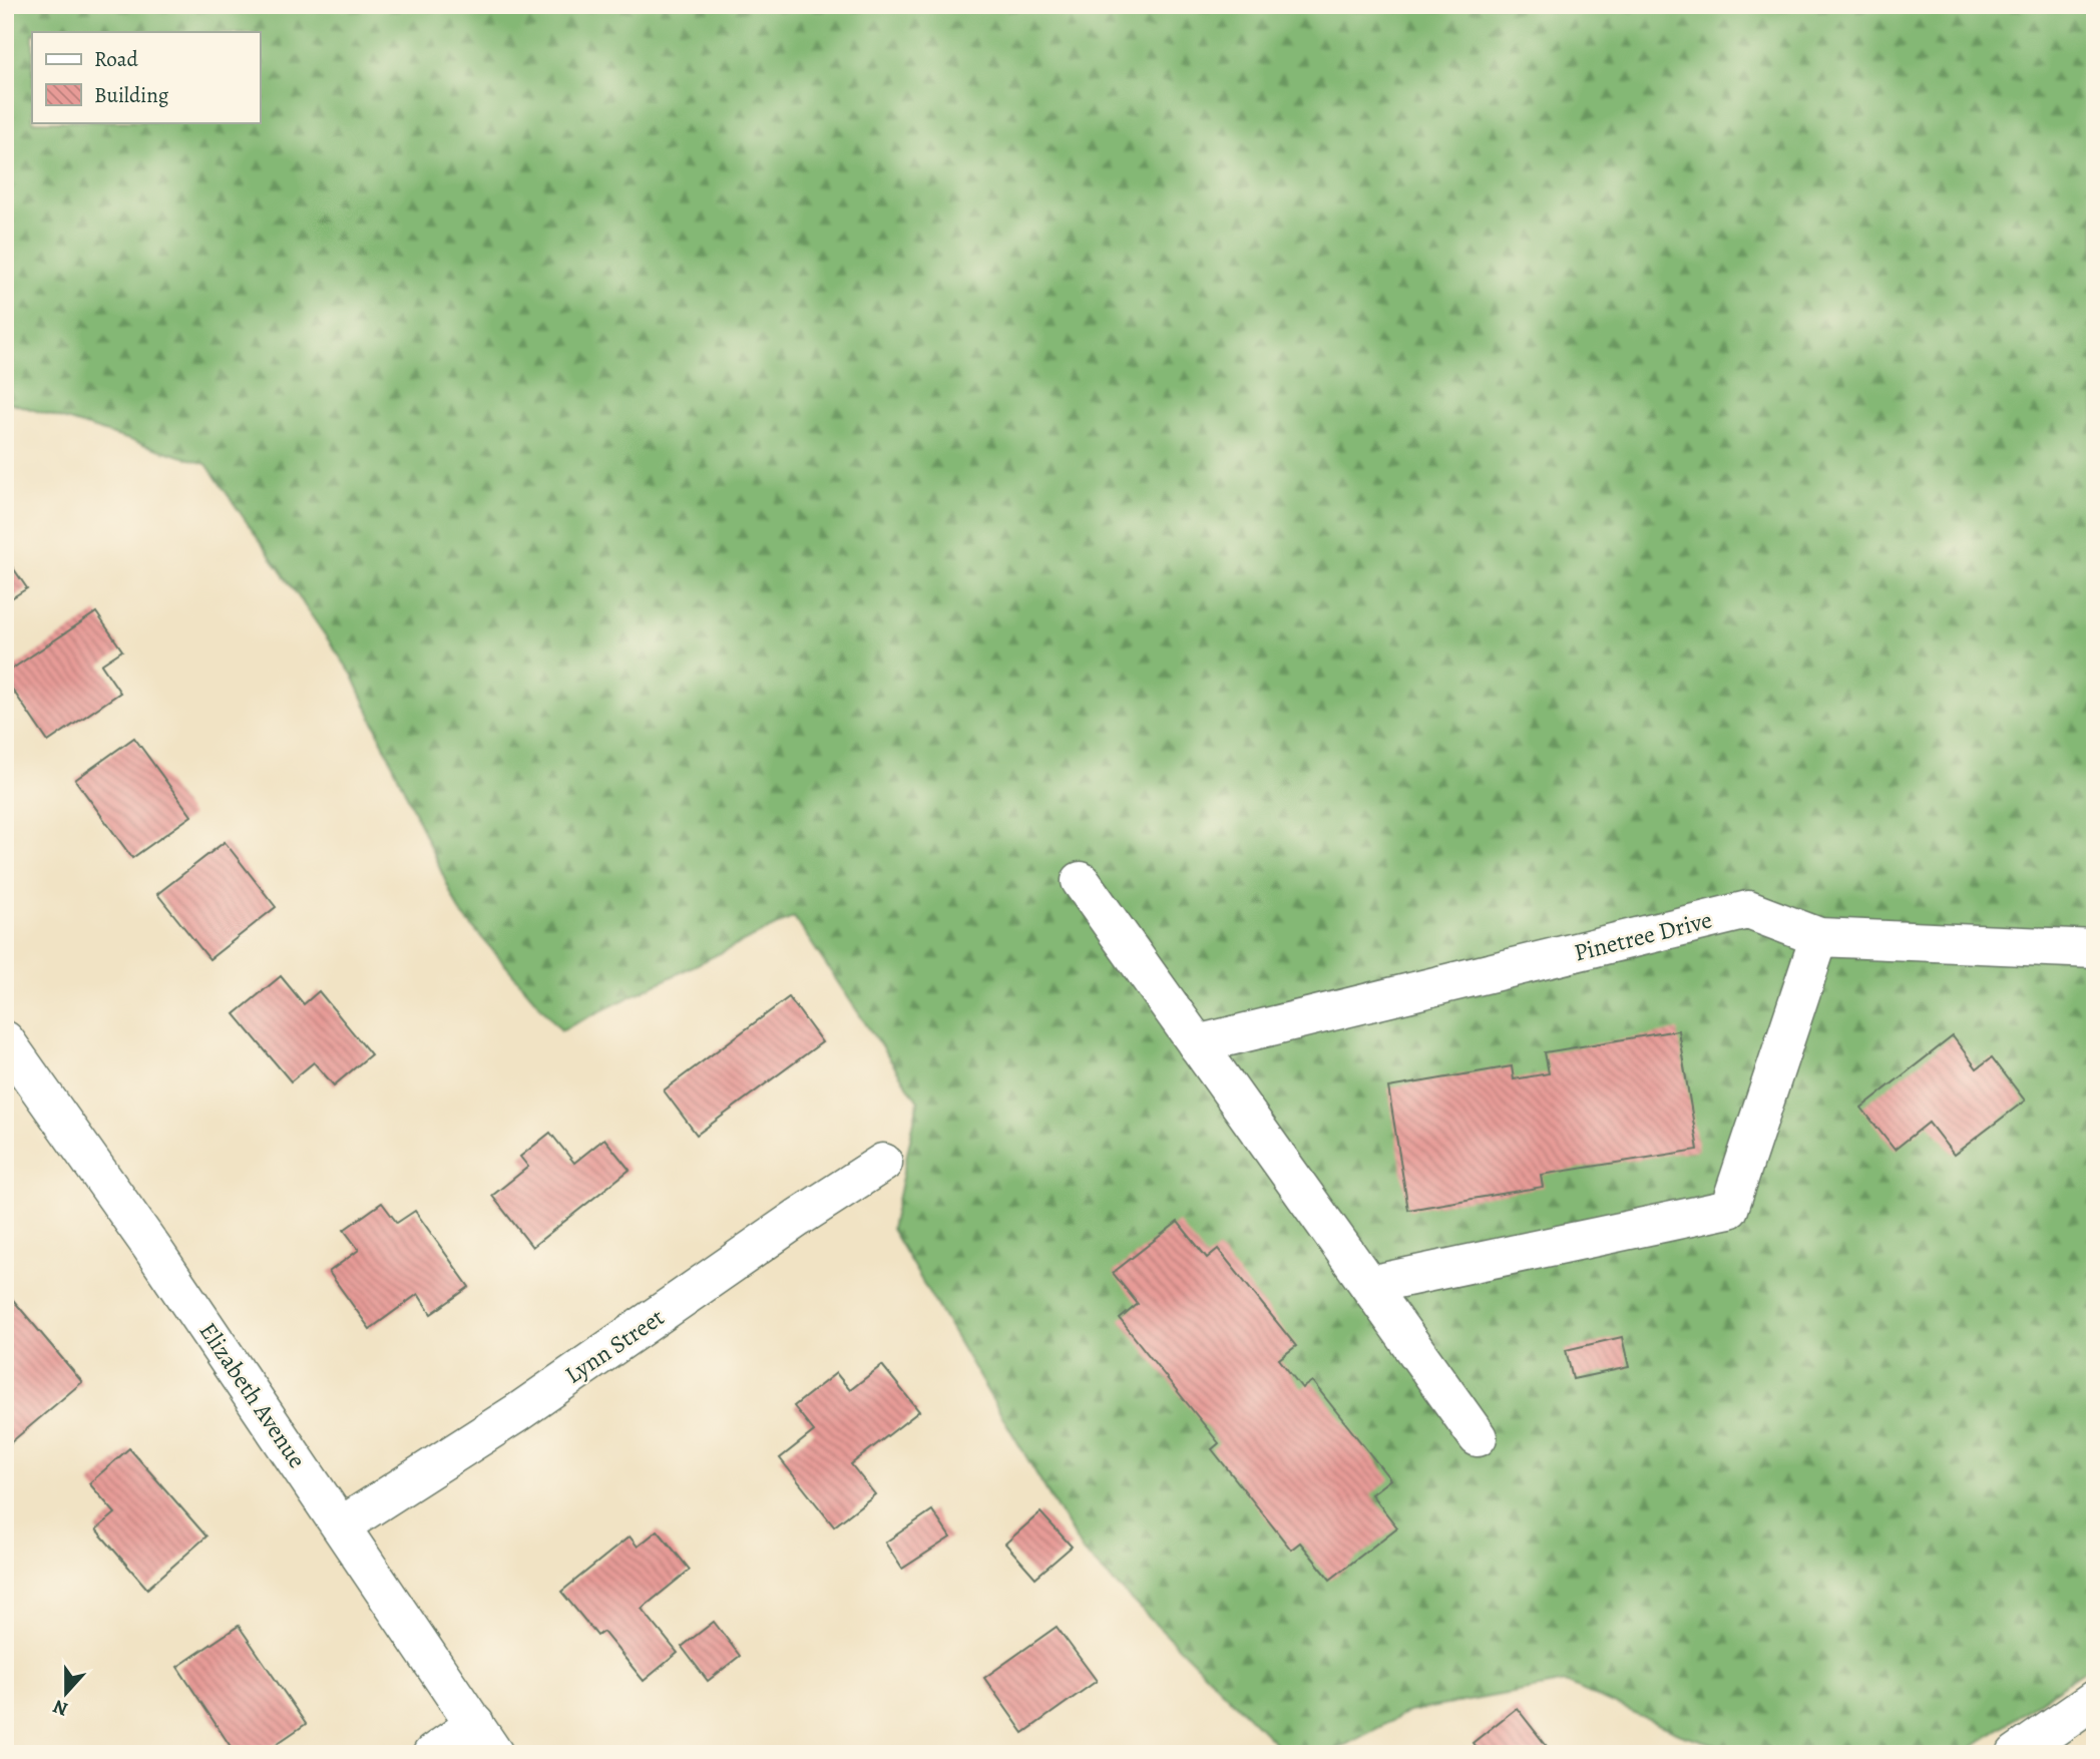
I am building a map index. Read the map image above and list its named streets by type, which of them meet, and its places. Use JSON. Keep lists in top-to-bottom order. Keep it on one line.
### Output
{"streets":{"street":["Pinetree Drive","Lynn Street","Elizabeth Avenue"]},"crossings":[["Lynn Street","Elizabeth Avenue"]],"legend":["Road","Building"],"north":"bottom"}
